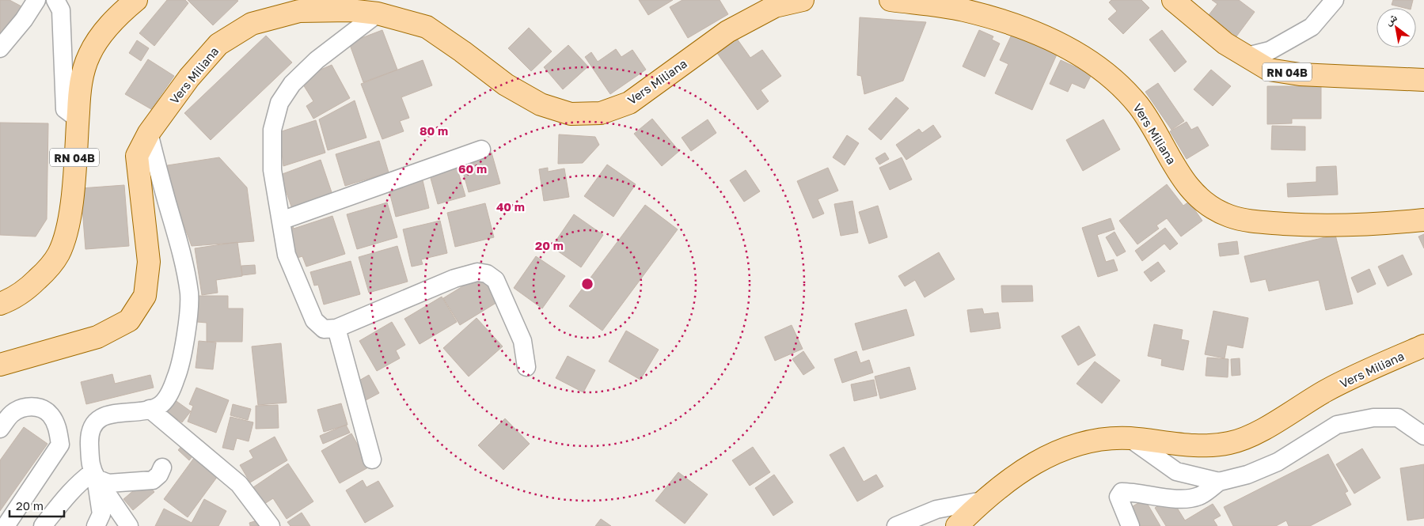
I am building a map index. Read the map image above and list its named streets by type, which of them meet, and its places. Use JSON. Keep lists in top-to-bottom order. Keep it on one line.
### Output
{"streets":{"main road":["RN 04B","Vers Miliana"]},"scale_bar":"20 m","north":"top left","rings":["80 m","60 m","40 m","20 m"]}
